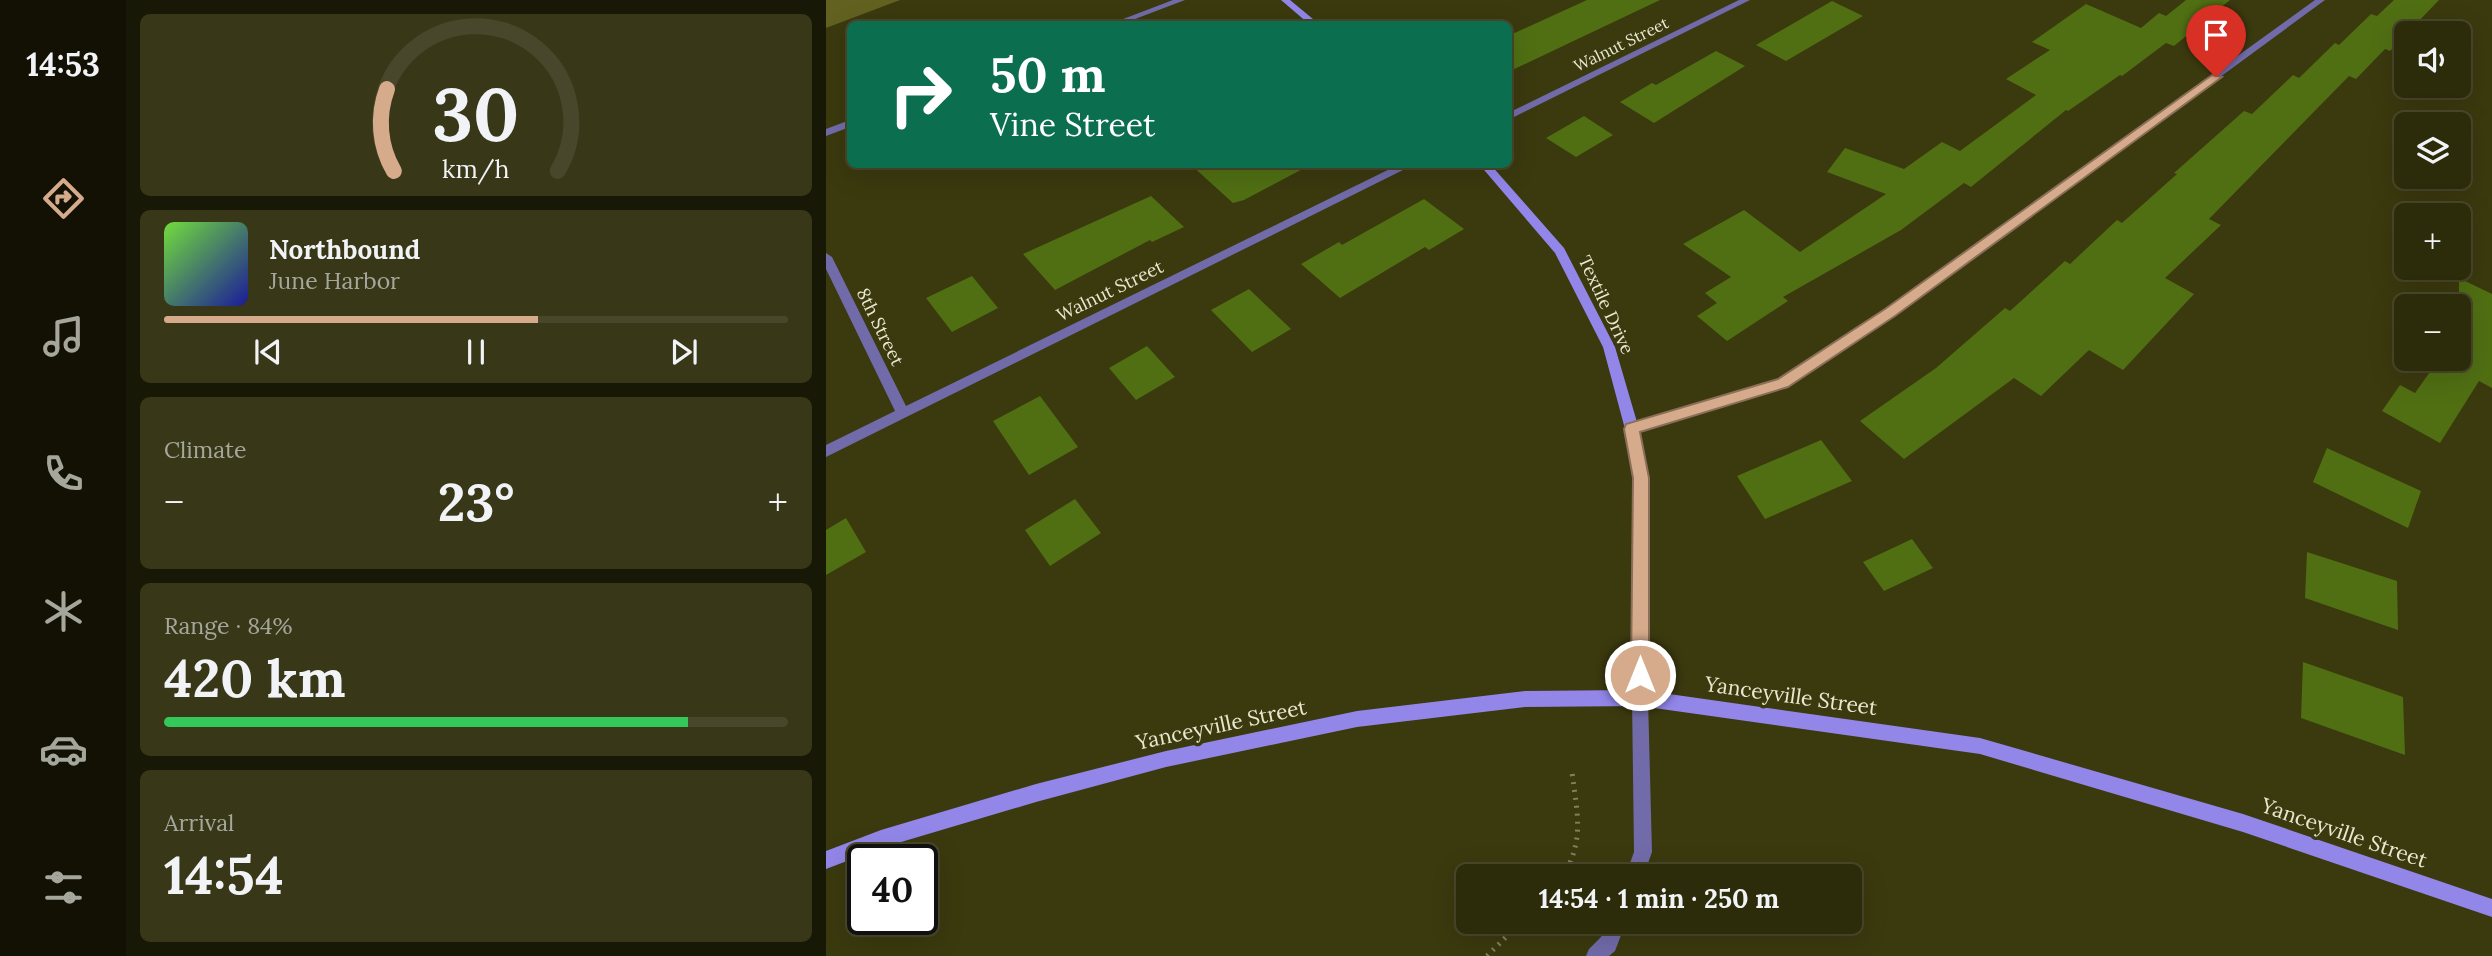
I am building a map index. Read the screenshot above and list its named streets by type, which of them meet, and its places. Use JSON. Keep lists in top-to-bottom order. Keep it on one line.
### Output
{"streets":{"main road":["Textile Drive","Yanceyville Street"],"street":["Walnut Street","8th Street"]},"crossings":[["Walnut Street","8th Street"],["Textile Drive","Yanceyville Street"]],"page":{"tabs":"14:53","map_buttons":["+","−"],"turn":["50 m","Vine Street"],"song":["Northbound","June Harbor"],"tile":["Climate",["Range · 84%","420 km"],["Arrival","14:54"]],"heat":["−","23°","+"],"limit":"40","trip":"14:54 · 1 min · 250 m","gauge":["30","km/h"]}}
